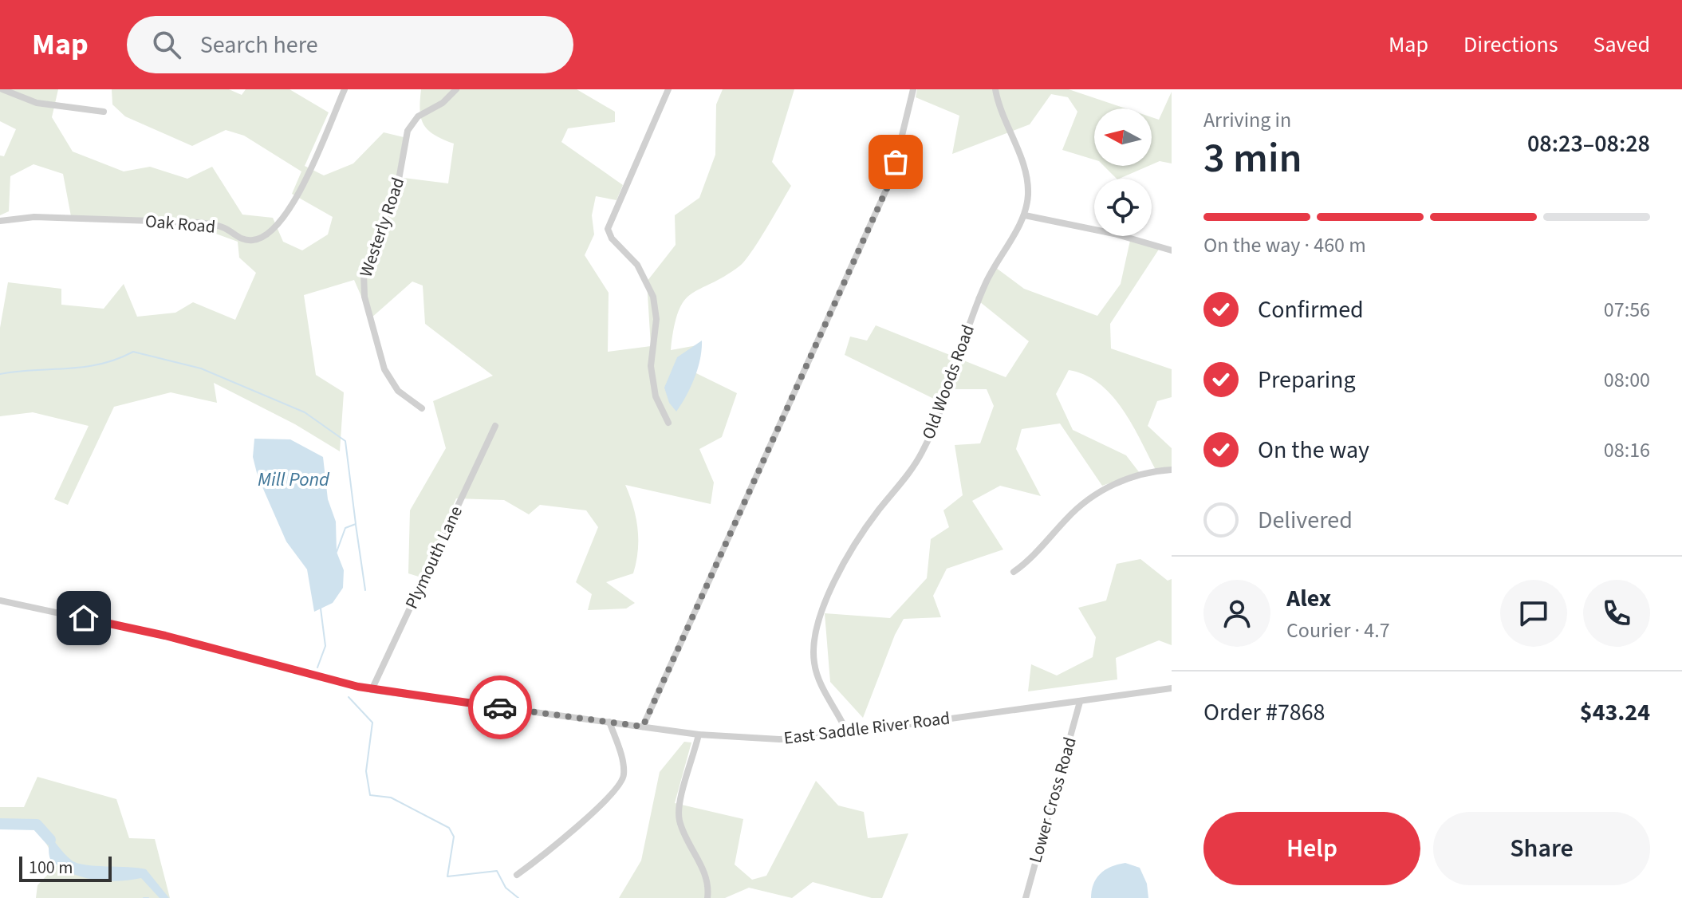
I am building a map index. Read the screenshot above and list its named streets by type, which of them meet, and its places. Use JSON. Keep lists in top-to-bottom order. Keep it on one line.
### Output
{"streets":{"street":["Oak Road","Westerly Road","Old Woods Road","Plymouth Lane","East Saddle River Road","Lower Cross Road"]},"crossings":[["Old Woods Road","East Saddle River Road"],["Plymouth Lane","East Saddle River Road"],["East Saddle River Road","Lower Cross Road"]],"water":["Mill Pond"],"scale_bar":"100 m","north":"left","page":{"header":"Map","search":"Search here","nav":["Map","Directions","Saved"],"heading":["3 min","Arriving in","08:23–08:28"],"panel":["Alex","Courier · 4.7","Order #7868","$43.24"],"bar":"On the way · 460 m","list":[["Confirmed","07:56"],["Preparing","08:00"],["On the way","08:16"],"Delivered"],"buttons":["Help","Share"],"scale":"100 m"}}
